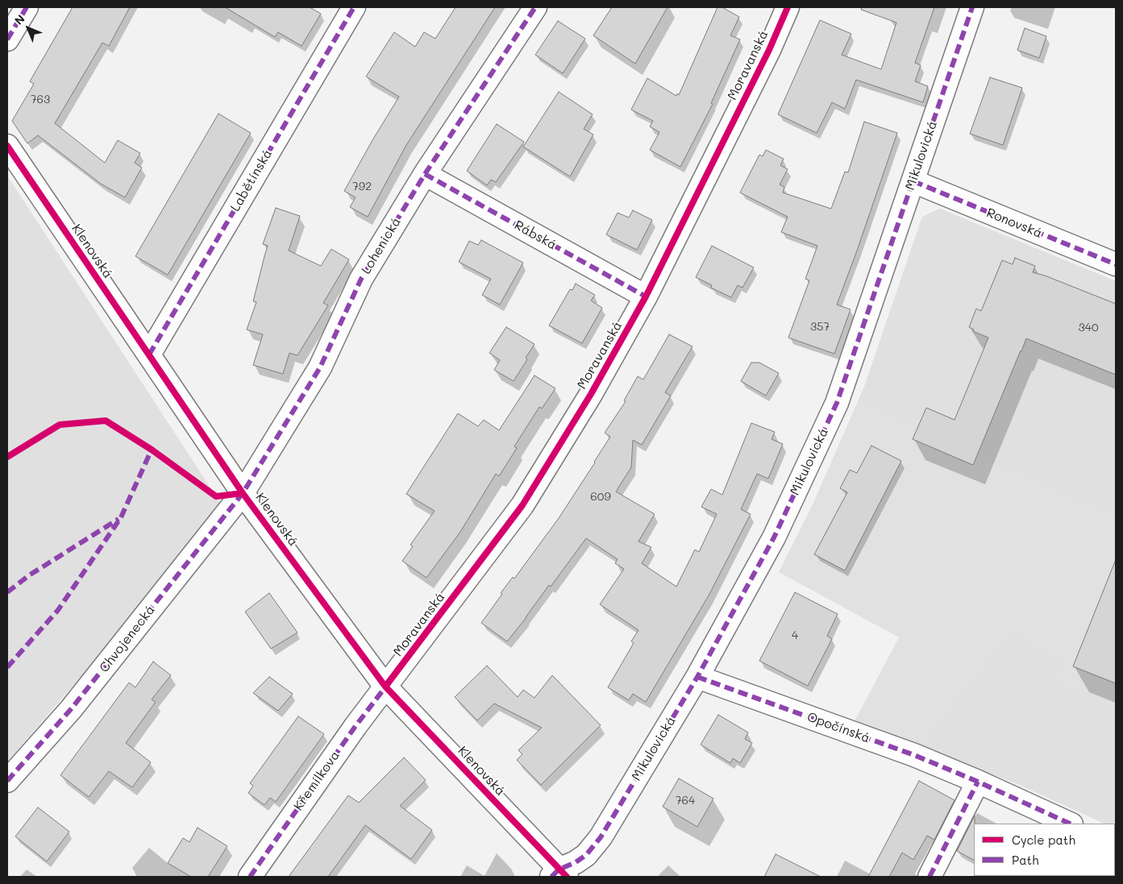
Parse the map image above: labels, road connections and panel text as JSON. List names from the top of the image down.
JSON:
{
  "streets": {
    "street": [
      "Moravanská",
      "Mikulovická",
      "Labětínská",
      "Ronovská",
      "Rábská",
      "Lohenická",
      "Klenovská",
      "Chvojenecká",
      "Opočínská",
      "Křemílkova"
    ]
  },
  "crossings": [
    ["Moravanská", "Rábská"],
    ["Moravanská", "Klenovská"],
    ["Moravanská", "Křemílkova"],
    ["Mikulovická", "Ronovská"],
    ["Mikulovická", "Klenovská"],
    ["Mikulovická", "Opočínská"],
    ["Labětínská", "Klenovská"],
    ["Rábská", "Lohenická"],
    ["Lohenická", "Klenovská"],
    ["Lohenická", "Chvojenecká"],
    ["Klenovská", "Chvojenecká"],
    ["Klenovská", "Křemílkova"]
  ],
  "house_numbers": [
    "763",
    "792",
    "357",
    "340",
    "609",
    "4",
    "764"
  ],
  "legend": ["Cycle path", "Path"],
  "north": "top left"
}
